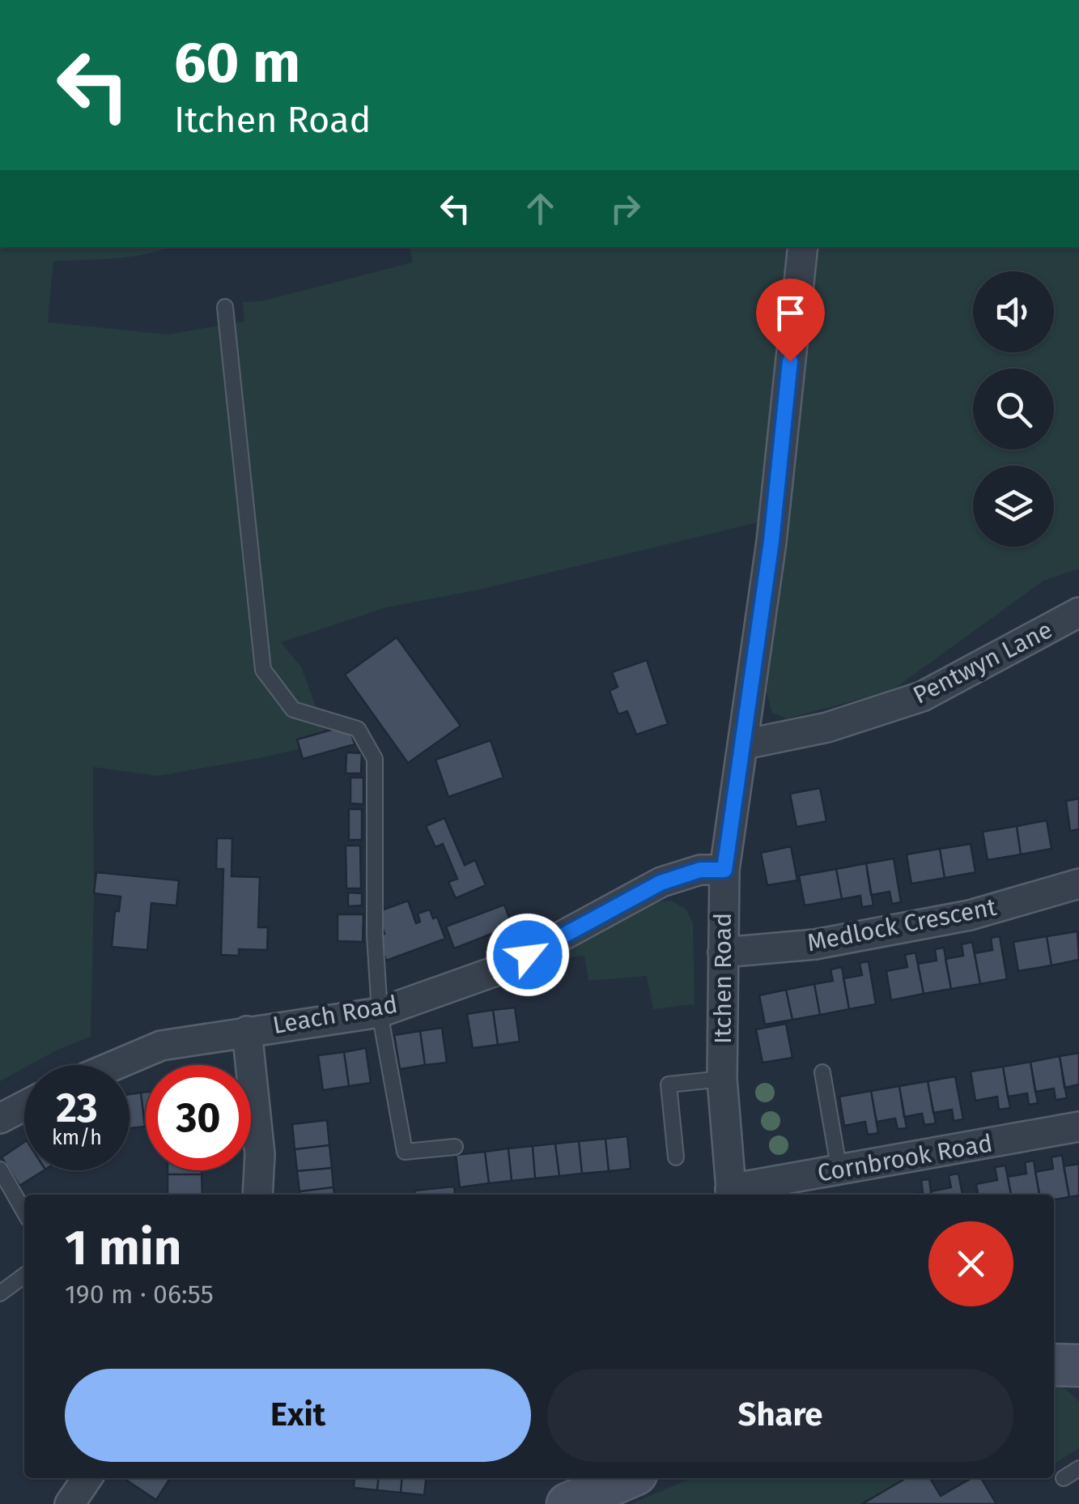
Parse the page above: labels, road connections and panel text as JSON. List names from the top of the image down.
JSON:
{
  "streets": {
    "street": [
      "Pentwyn Lane",
      "Medlock Crescent",
      "Itchen Road",
      "Leach Road",
      "Cornbrook Road"
    ]
  },
  "crossings": [
    ["Pentwyn Lane", "Itchen Road"],
    ["Medlock Crescent", "Itchen Road"],
    ["Itchen Road", "Leach Road"],
    ["Itchen Road", "Cornbrook Road"]
  ],
  "page": {
    "turn": ["60 m", "Itchen Road"],
    "speed": "23 km/h",
    "limit": "30",
    "heading": ["1 min", "190 m · 06:55"],
    "buttons": ["Exit", "Share"]
  }
}
